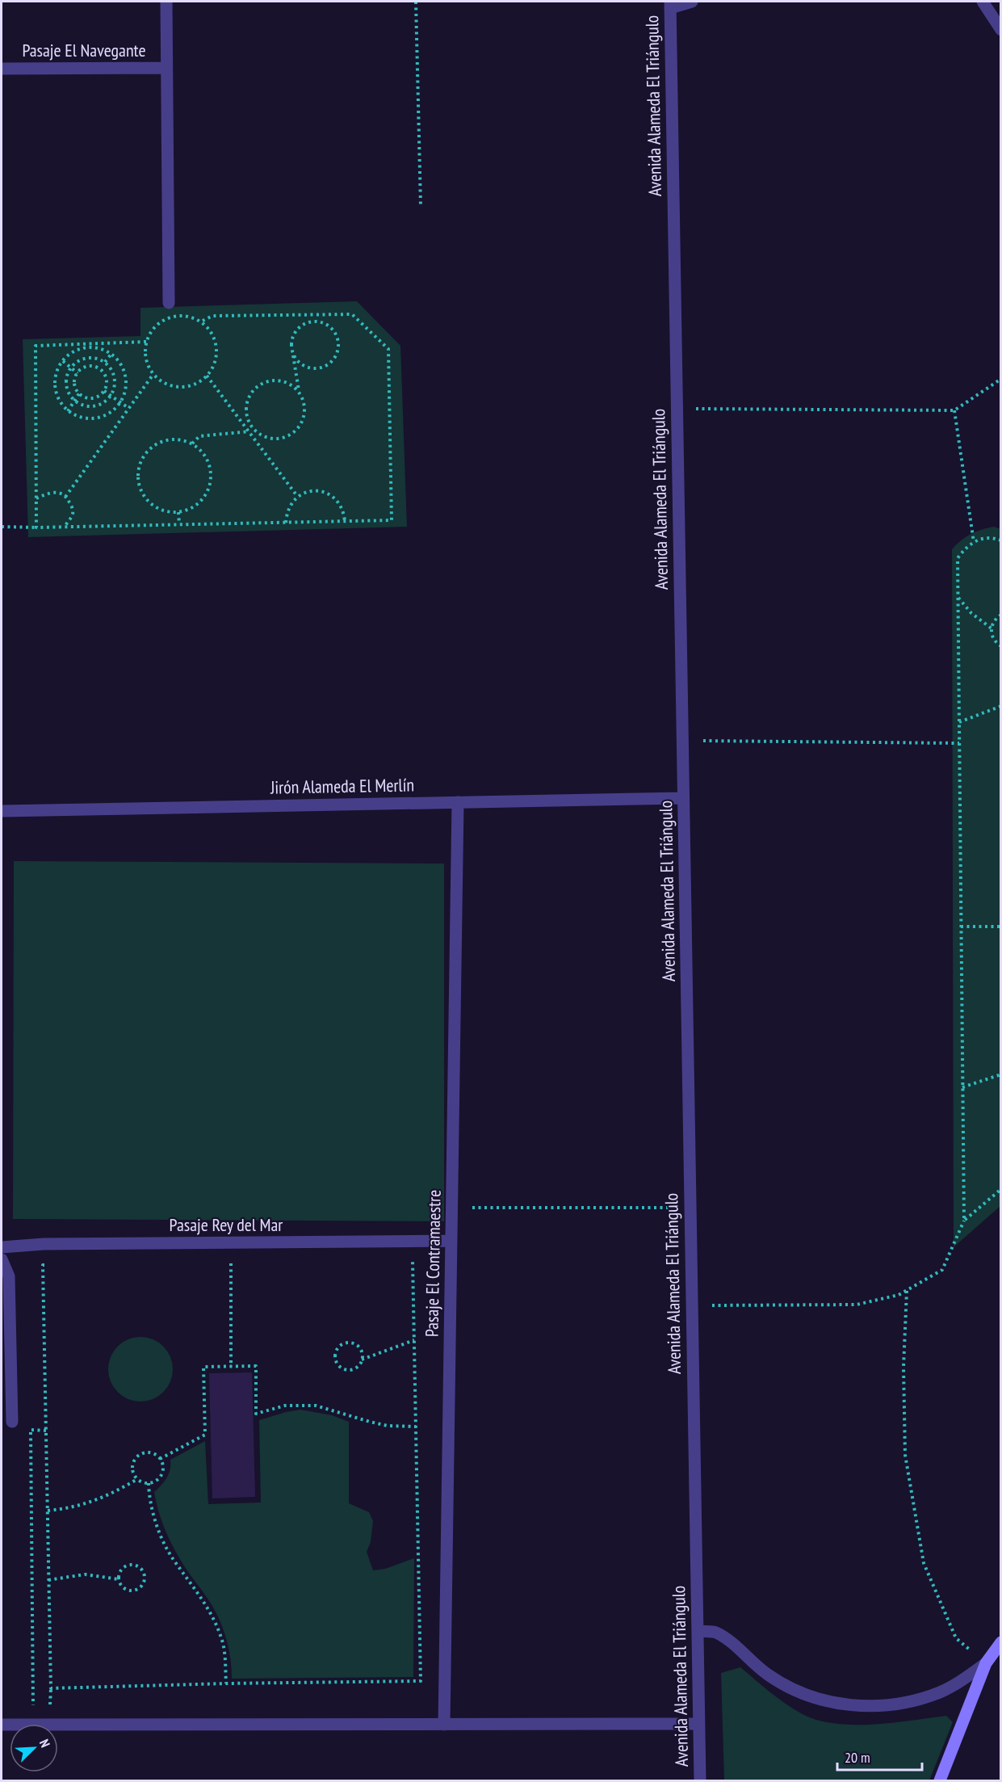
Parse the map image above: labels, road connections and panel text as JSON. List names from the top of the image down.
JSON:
{
  "streets": {
    "street": [
      "Pasaje El Navegante",
      "Avenida Alameda El Triángulo",
      "Jirón Alameda El Merlín",
      "Pasaje Rey del Mar",
      "Pasaje El Contramaestre"
    ]
  },
  "crossings": [
    ["Avenida Alameda El Triángulo", "Jirón Alameda El Merlín"],
    ["Jirón Alameda El Merlín", "Pasaje El Contramaestre"],
    ["Pasaje Rey del Mar", "Pasaje El Contramaestre"]
  ],
  "scale_bar": "20 m",
  "north": "top right"
}
